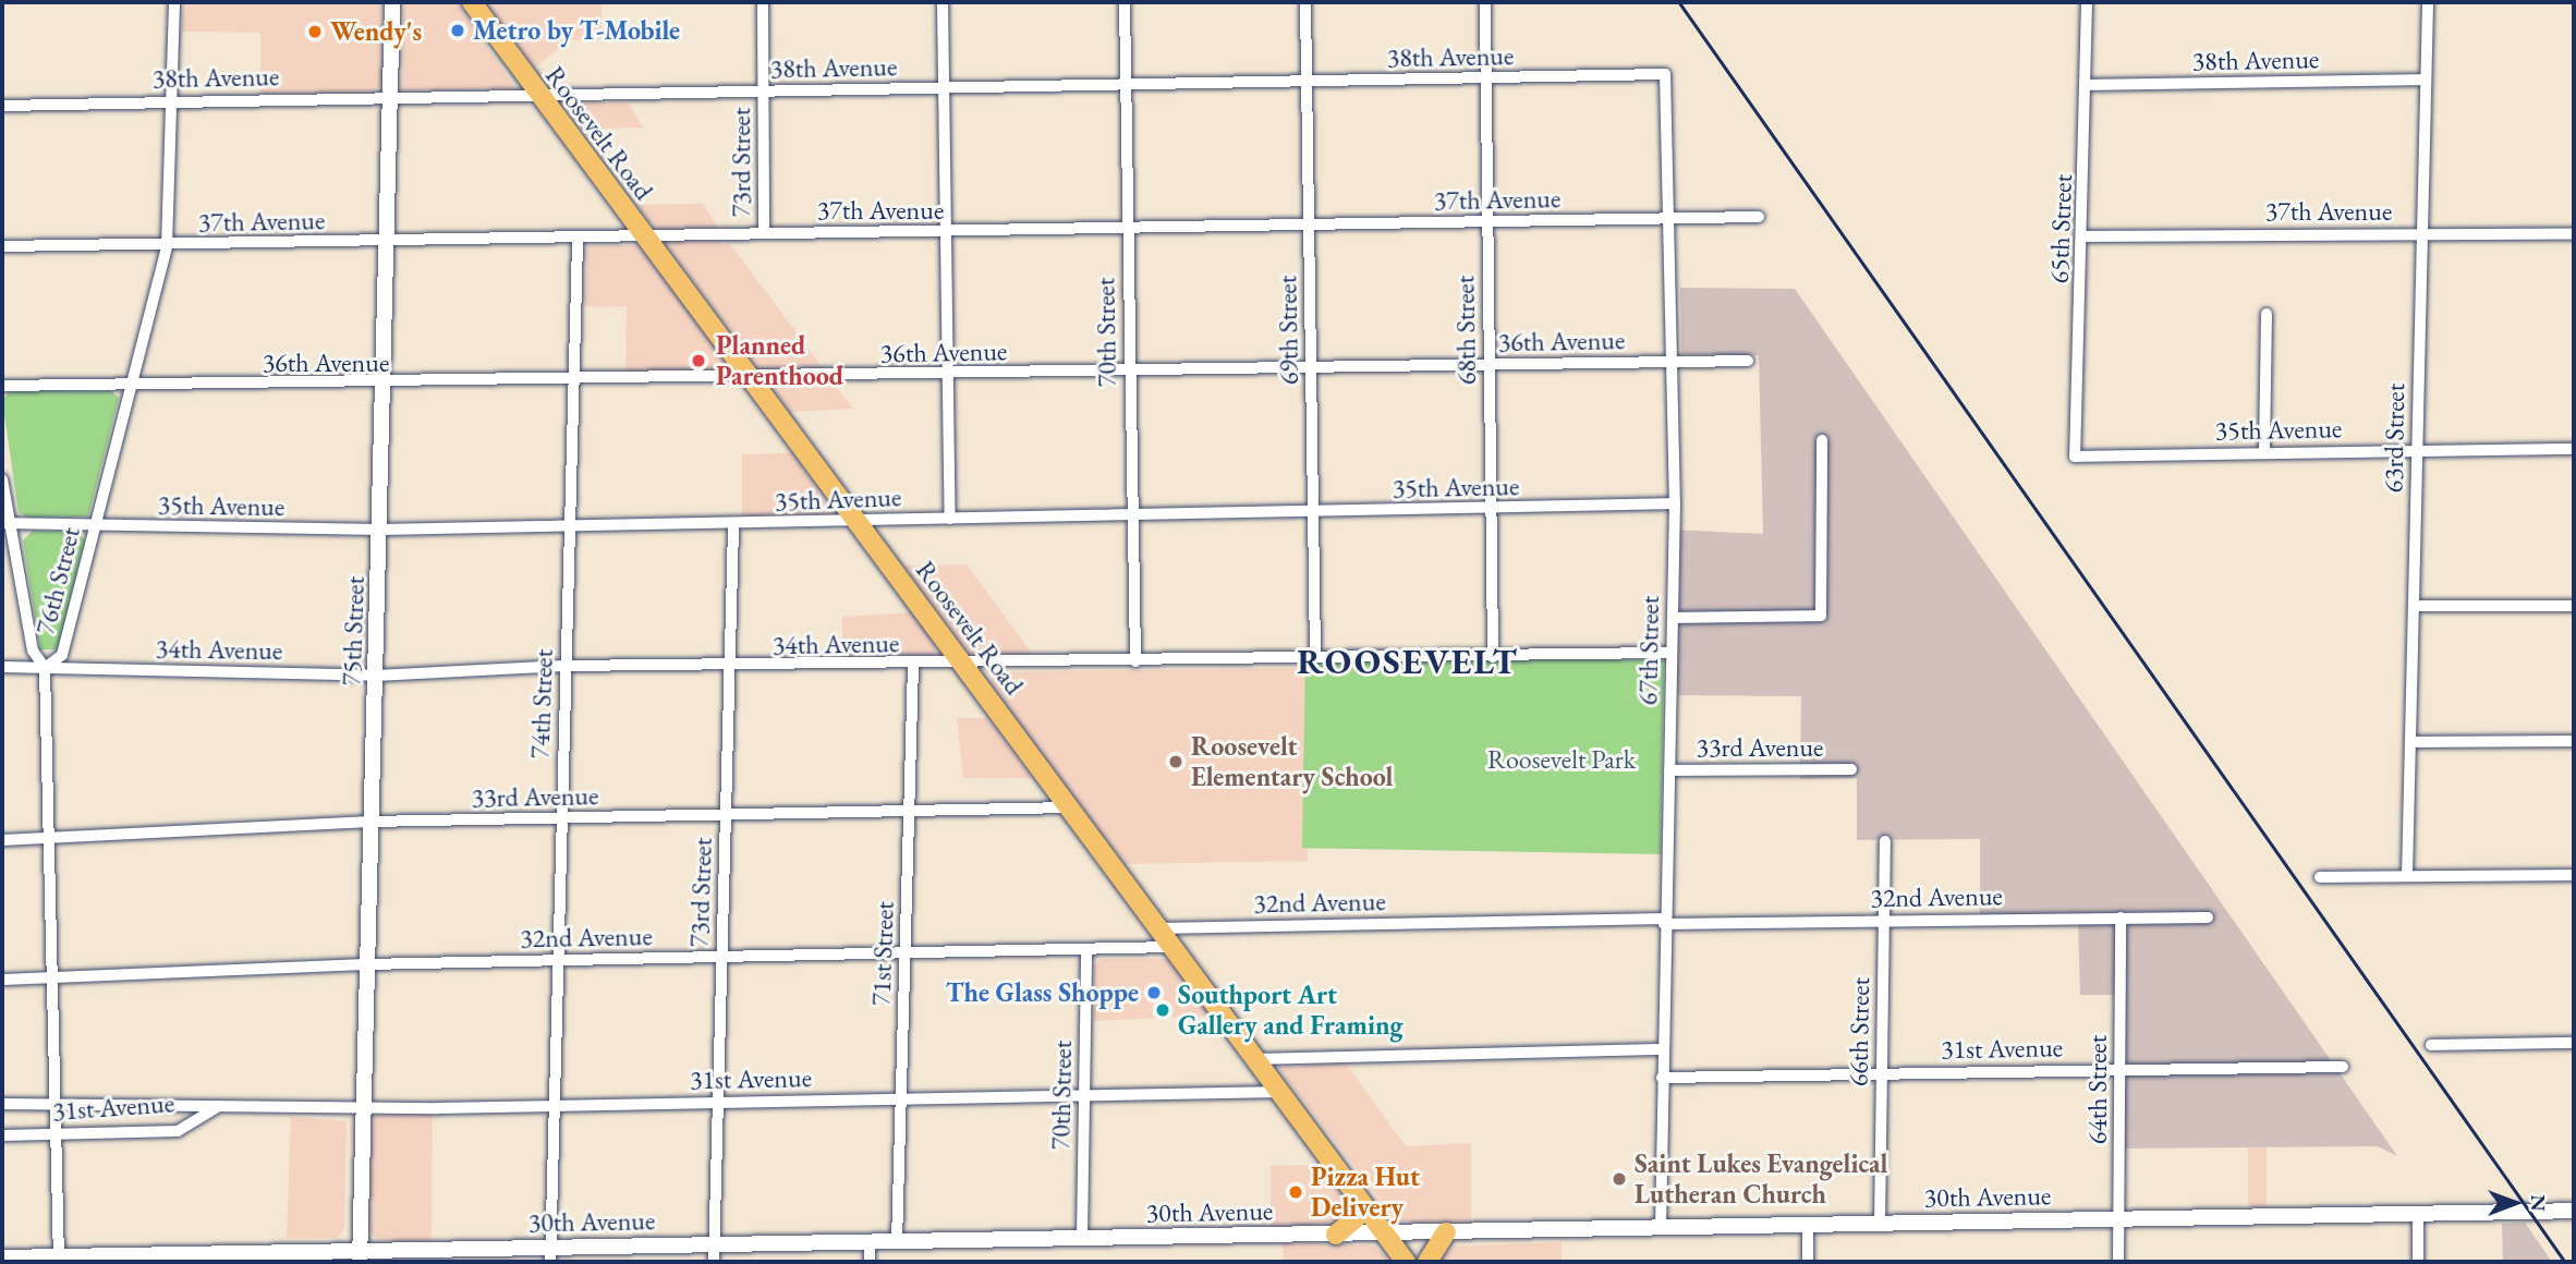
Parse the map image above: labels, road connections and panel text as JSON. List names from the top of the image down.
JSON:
{
  "streets": {
    "main road": ["Roosevelt Road"],
    "street": [
      "38th Avenue",
      "73rd Street",
      "37th Avenue",
      "65th Street",
      "69th Street",
      "68th Street",
      "70th Street",
      "36th Avenue",
      "35th Avenue",
      "63rd Street",
      "76th Street",
      "75th Street",
      "34th Avenue",
      "67th Street",
      "74th Street",
      "33rd Avenue",
      "32nd Avenue",
      "71st Street",
      "66th Street",
      "31st Avenue",
      "64th Street",
      "30th Avenue"
    ]
  },
  "crossings": [
    ["38th Avenue", "Roosevelt Road"],
    ["38th Avenue", "73rd Street"],
    ["38th Avenue", "65th Street"],
    ["38th Avenue", "69th Street"],
    ["38th Avenue", "68th Street"],
    ["38th Avenue", "70th Street"],
    ["38th Avenue", "63rd Street"],
    ["38th Avenue", "76th Street"],
    ["38th Avenue", "75th Street"],
    ["38th Avenue", "67th Street"],
    ["Roosevelt Road", "37th Avenue"],
    ["Roosevelt Road", "36th Avenue"],
    ["Roosevelt Road", "35th Avenue"],
    ["Roosevelt Road", "34th Avenue"],
    ["Roosevelt Road", "33rd Avenue"],
    ["Roosevelt Road", "32nd Avenue"],
    ["Roosevelt Road", "31st Avenue"],
    ["Roosevelt Road", "30th Avenue"],
    ["73rd Street", "37th Avenue"],
    ["73rd Street", "35th Avenue"],
    ["73rd Street", "34th Avenue"],
    ["73rd Street", "33rd Avenue"],
    ["73rd Street", "32nd Avenue"],
    ["73rd Street", "31st Avenue"],
    ["73rd Street", "30th Avenue"],
    ["37th Avenue", "65th Street"],
    ["37th Avenue", "69th Street"],
    ["37th Avenue", "68th Street"],
    ["37th Avenue", "70th Street"],
    ["37th Avenue", "63rd Street"],
    ["37th Avenue", "76th Street"],
    ["37th Avenue", "75th Street"],
    ["37th Avenue", "67th Street"],
    ["37th Avenue", "74th Street"],
    ["65th Street", "35th Avenue"],
    ["69th Street", "36th Avenue"],
    ["69th Street", "35th Avenue"],
    ["69th Street", "34th Avenue"],
    ["68th Street", "36th Avenue"],
    ["68th Street", "35th Avenue"],
    ["68th Street", "34th Avenue"],
    ["70th Street", "36th Avenue"],
    ["70th Street", "35th Avenue"],
    ["70th Street", "34th Avenue"],
    ["70th Street", "32nd Avenue"],
    ["70th Street", "31st Avenue"],
    ["70th Street", "30th Avenue"],
    ["36th Avenue", "76th Street"],
    ["36th Avenue", "75th Street"],
    ["36th Avenue", "67th Street"],
    ["36th Avenue", "74th Street"],
    ["35th Avenue", "63rd Street"],
    ["35th Avenue", "76th Street"],
    ["35th Avenue", "75th Street"],
    ["35th Avenue", "67th Street"],
    ["35th Avenue", "74th Street"],
    ["76th Street", "34th Avenue"],
    ["76th Street", "33rd Avenue"],
    ["76th Street", "32nd Avenue"],
    ["76th Street", "31st Avenue"],
    ["76th Street", "30th Avenue"],
    ["75th Street", "34th Avenue"],
    ["75th Street", "33rd Avenue"],
    ["75th Street", "32nd Avenue"],
    ["75th Street", "31st Avenue"],
    ["75th Street", "30th Avenue"],
    ["34th Avenue", "67th Street"],
    ["34th Avenue", "74th Street"],
    ["34th Avenue", "71st Street"],
    ["67th Street", "33rd Avenue"],
    ["67th Street", "32nd Avenue"],
    ["67th Street", "31st Avenue"],
    ["67th Street", "30th Avenue"],
    ["74th Street", "33rd Avenue"],
    ["74th Street", "32nd Avenue"],
    ["74th Street", "31st Avenue"],
    ["74th Street", "30th Avenue"],
    ["33rd Avenue", "71st Street"],
    ["32nd Avenue", "71st Street"],
    ["32nd Avenue", "66th Street"],
    ["32nd Avenue", "64th Street"],
    ["71st Street", "31st Avenue"],
    ["71st Street", "30th Avenue"],
    ["66th Street", "31st Avenue"],
    ["66th Street", "30th Avenue"],
    ["31st Avenue", "64th Street"],
    ["64th Street", "30th Avenue"]
  ],
  "districts": ["ROOSEVELT"],
  "parks": ["Roosevelt Park"],
  "places": [
    "Metro by T-Mobile",
    "Wendy's",
    "Planned Parenthood",
    "Roosevelt Elementary School",
    "The Glass Shoppe",
    "Southport Art Gallery and Framing",
    "Saint Lukes Evangelical Lutheran Church",
    "Pizza Hut Delivery"
  ],
  "north": "right"
}
